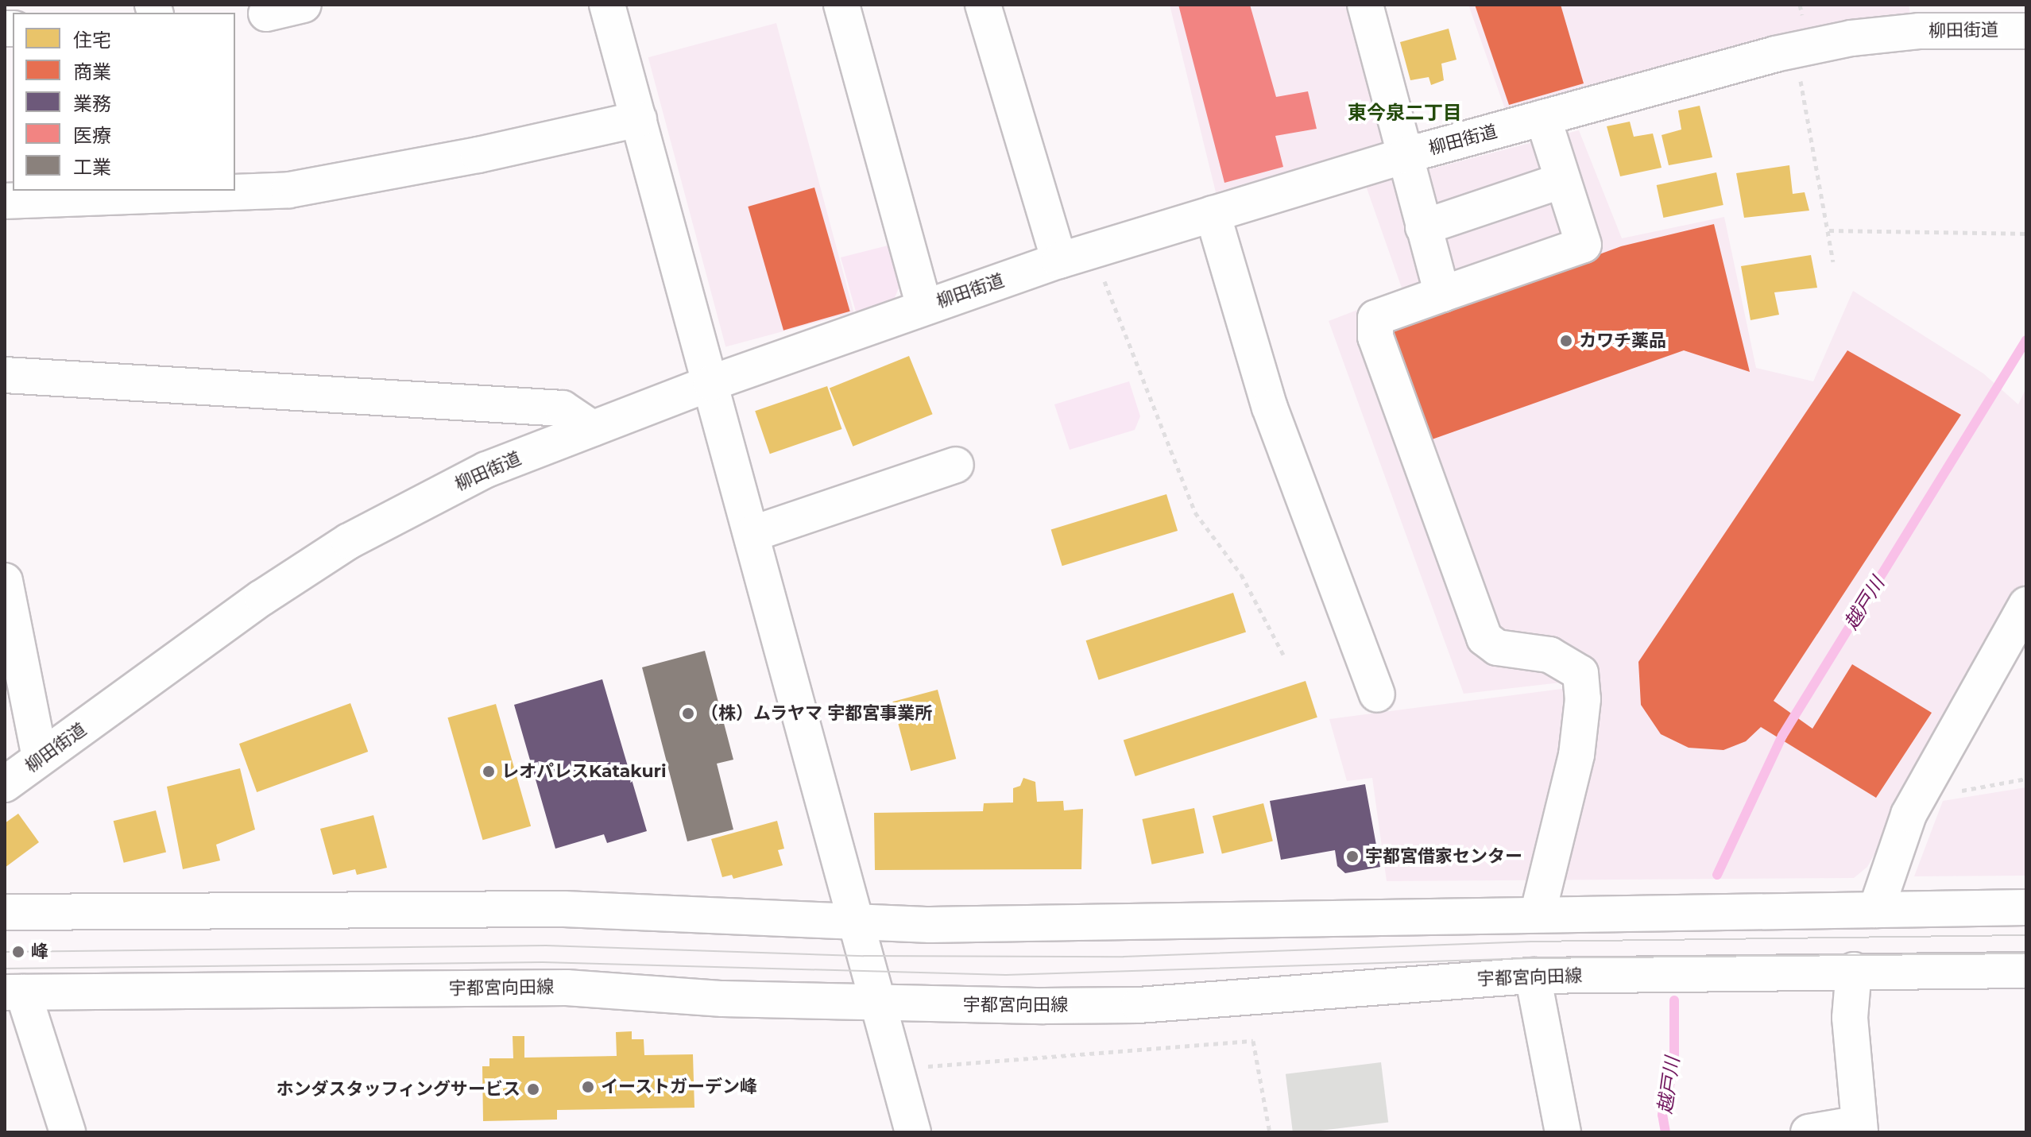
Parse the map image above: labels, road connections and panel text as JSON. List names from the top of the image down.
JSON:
{
  "streets": {
    "street": ["柳田街道", "宇都宮向田線"]
  },
  "districts": ["東今泉二丁目"],
  "water": ["越戸川"],
  "places": [
    "カワチ薬品",
    "（株）ムラヤマ 宇都宮事業所",
    "レオパレスKatakuri",
    "宇都宮借家センター",
    "峰",
    "イーストガーデン峰",
    "ホンダスタッフィングサービス"
  ],
  "legend": [
    "住宅",
    "商業",
    "業務",
    "医療",
    "工業"
  ]
}
